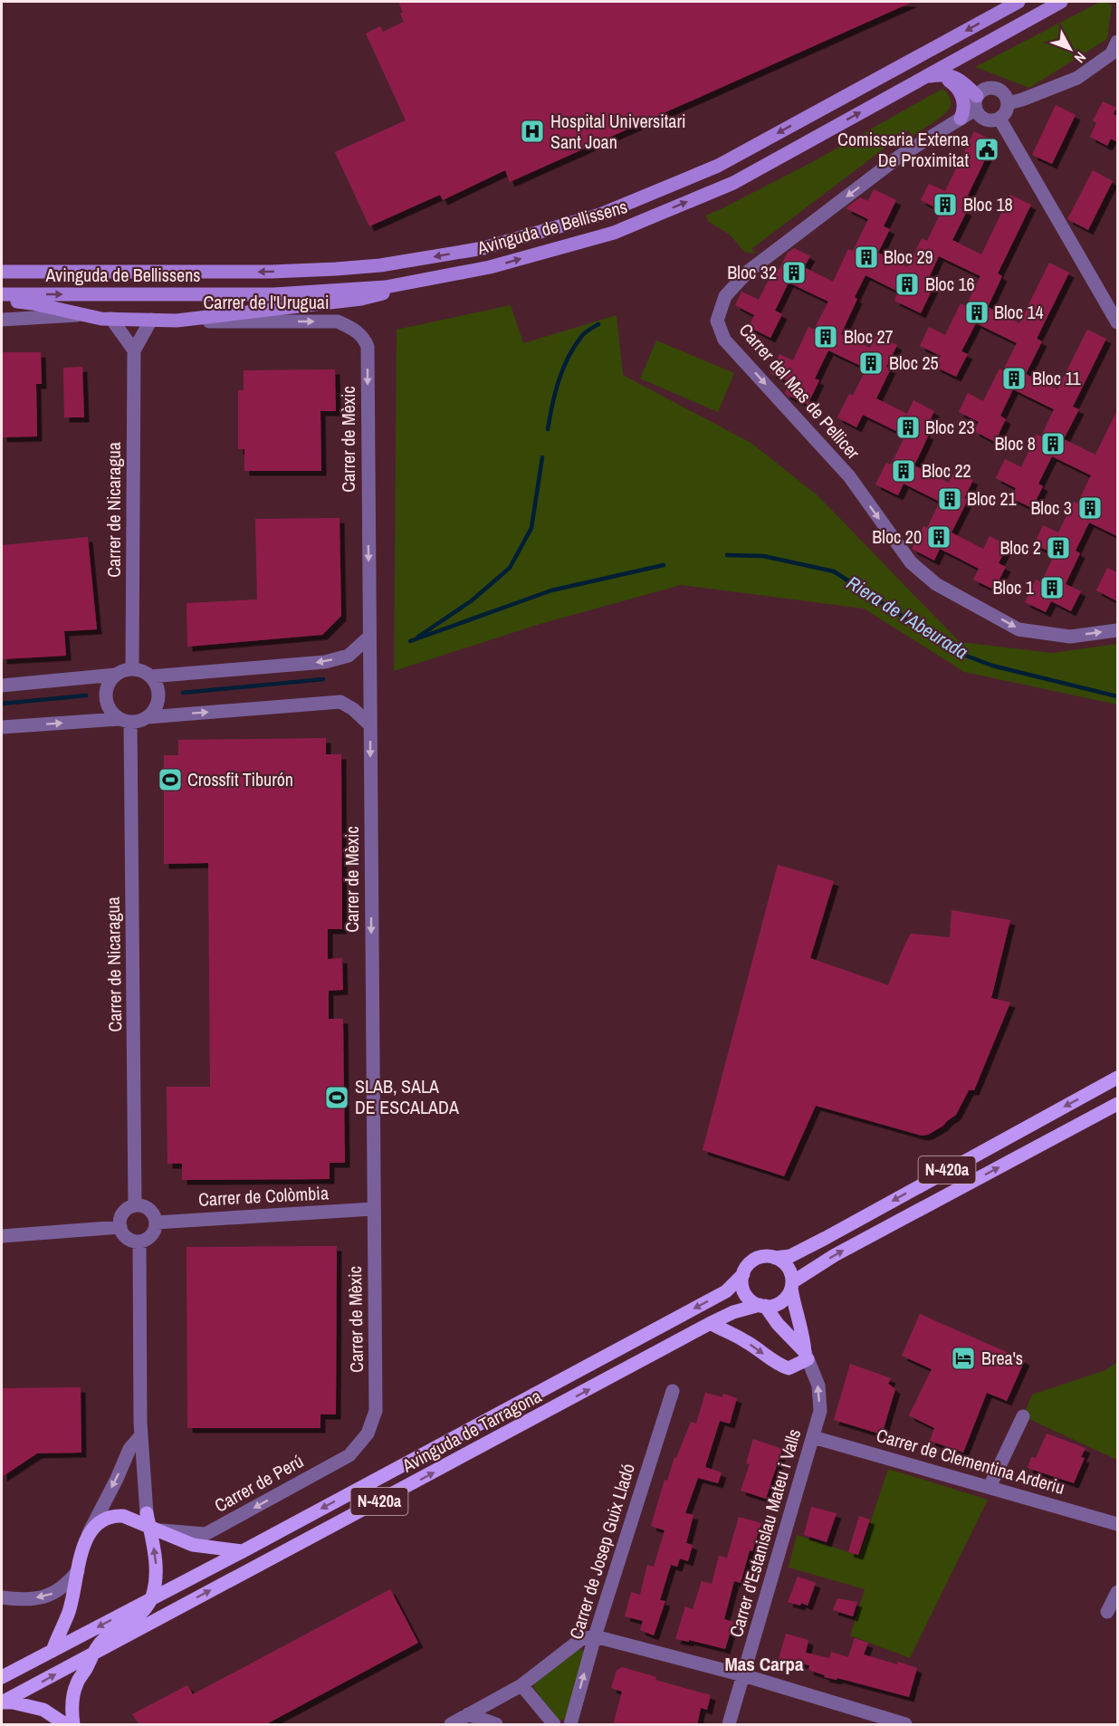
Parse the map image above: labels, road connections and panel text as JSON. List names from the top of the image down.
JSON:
{
  "streets": {
    "main road": ["Avinguda de Bellissens", "N-420a", "Avinguda de Tarragona"],
    "street": [
      "Carrer de l'Uruguai",
      "Carrer del Mas de Pellicer",
      "Carrer de Mèxic",
      "Carrer de Nicaragua",
      "Carrer de Colòmbia",
      "Carrer de Clementina Arderiu",
      "Carrer de Perú",
      "Carrer d'Estanislau Mateu i Valls",
      "Carrer de Josep Guix Lladó"
    ]
  },
  "crossings": [
    ["Carrer de l'Uruguai", "Carrer de Mèxic"],
    ["Carrer de Mèxic", "Carrer de Colòmbia"],
    ["Carrer de Mèxic", "Carrer de Perú"],
    ["Carrer de Nicaragua", "Carrer de Colòmbia"],
    ["N-420a", "Avinguda de Tarragona"],
    ["Carrer de Clementina Arderiu", "Carrer d'Estanislau Mateu i Valls"]
  ],
  "one_way": ["Carrer de l'Uruguai", "Carrer de Mèxic", "Carrer de Perú"],
  "districts": ["Mas Carpa"],
  "water": ["Riera de l'Abeurada"],
  "places": {
    "hospital": ["Hospital Universitari Sant Joan"],
    "public building": ["Comissaria Externa De Proximitat"],
    "building": [
      "Bloc 18",
      "Bloc 29",
      "Bloc 32",
      "Bloc 16",
      "Bloc 14",
      "Bloc 27",
      "Bloc 25",
      "Bloc 11",
      "Bloc 23",
      "Bloc 8",
      "Bloc 22",
      "Bloc 21",
      "Bloc 3",
      "Bloc 20",
      "Bloc 2",
      "Bloc 1"
    ],
    "sports": ["Crossfit Tiburón", "SLAB, SALA DE ESCALADA"],
    "hotel": ["Brea's"]
  },
  "north": "bottom right"
}
